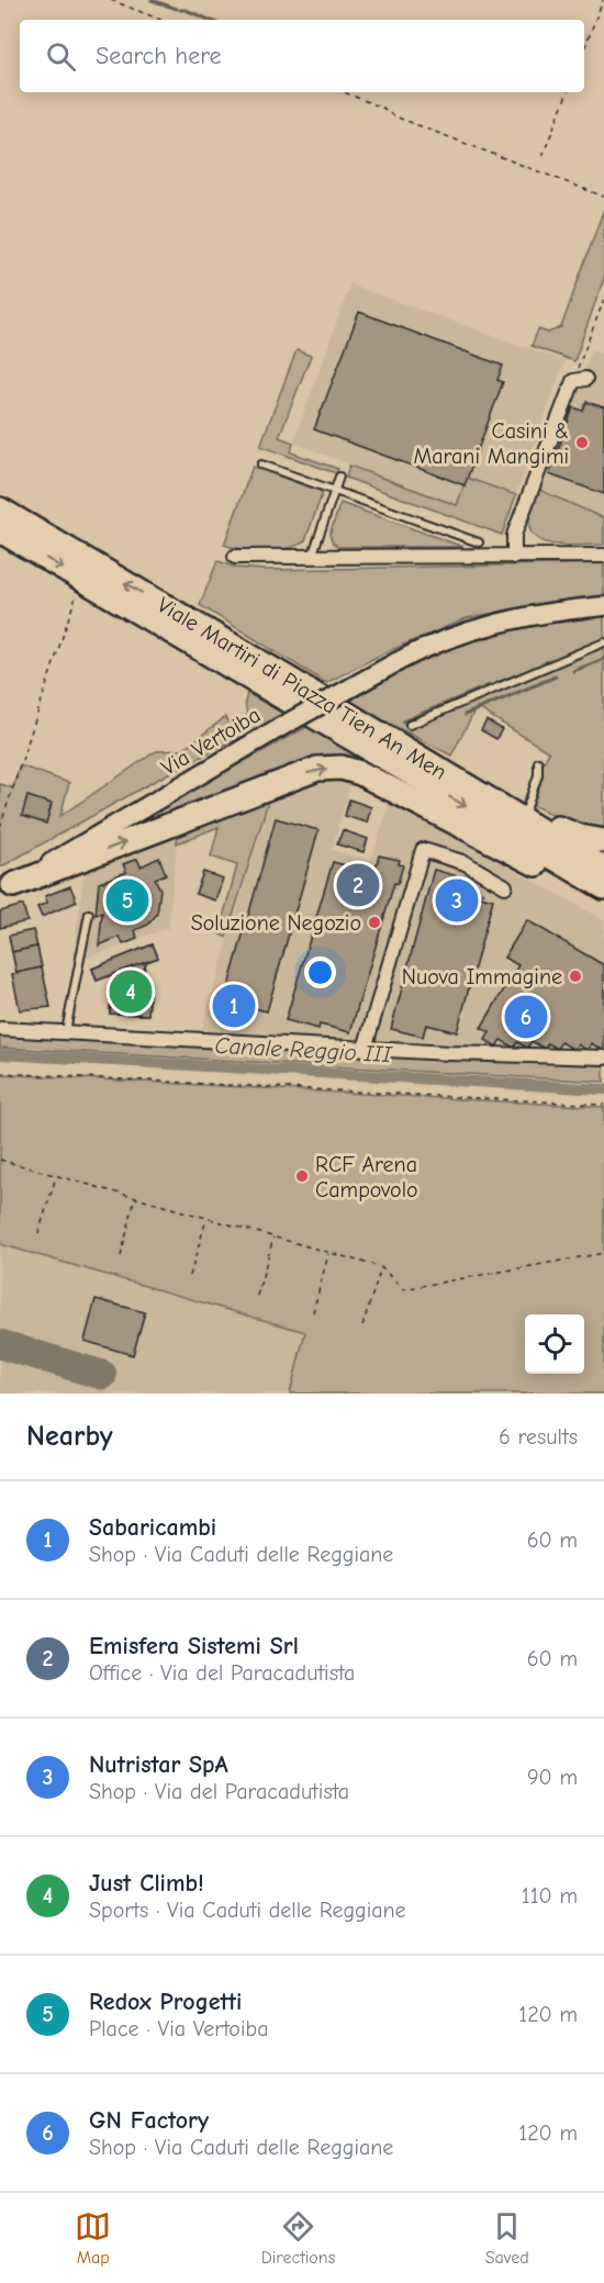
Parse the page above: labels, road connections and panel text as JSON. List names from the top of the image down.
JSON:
{
  "streets": {
    "highway": ["Viale Martiri di Piazza Tien An Men"],
    "main road": ["Via Vertoiba"]
  },
  "water": ["Canale Reggio III"],
  "places": [
    "Casini & Marani Mangimi",
    "Soluzione Negozio",
    "Nuova Immagine",
    "RCF Arena Campovolo"
  ],
  "page": {
    "search": "Search here",
    "pins": [
      "2",
      "3",
      "5",
      "4",
      "1",
      "6"
    ],
    "heading": ["Nearby", "6 results"],
    "list": [
      {
        "mark": "1",
        "name": "Sabaricambi",
        "note": "Shop · Via Caduti delle Reggiane",
        "value": "60 m"
      },
      {
        "mark": "2",
        "name": "Emisfera Sistemi Srl",
        "note": "Office · Via del Paracadutista",
        "value": "60 m"
      },
      {
        "mark": "3",
        "name": "Nutristar SpA",
        "note": "Shop · Via del Paracadutista",
        "value": "90 m"
      },
      {
        "mark": "4",
        "name": "Just Climb!",
        "note": "Sports · Via Caduti delle Reggiane",
        "value": "110 m"
      },
      {
        "mark": "5",
        "name": "Redox Progetti",
        "note": "Place · Via Vertoiba",
        "value": "120 m"
      },
      {
        "mark": "6",
        "name": "GN Factory",
        "note": "Shop · Via Caduti delle Reggiane",
        "value": "120 m"
      }
    ],
    "nav": ["Map", "Directions", "Saved"]
  }
}
